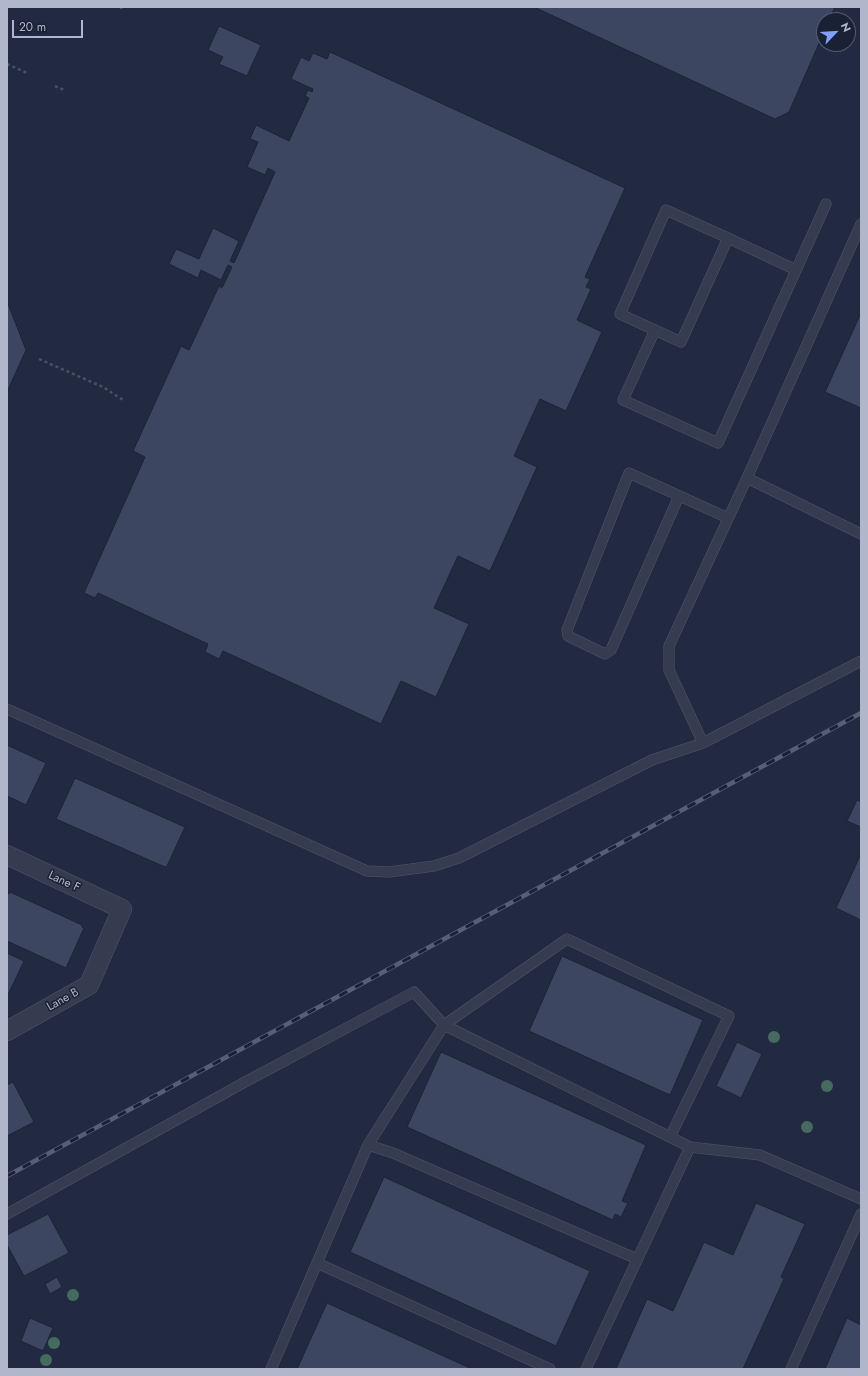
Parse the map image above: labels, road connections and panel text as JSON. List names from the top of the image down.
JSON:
{
  "streets": {
    "street": ["Lane F", "Lane B"]
  },
  "crossings": [
    ["Lane F", "Lane B"]
  ],
  "scale_bar": "20 m",
  "north": "top right"
}
